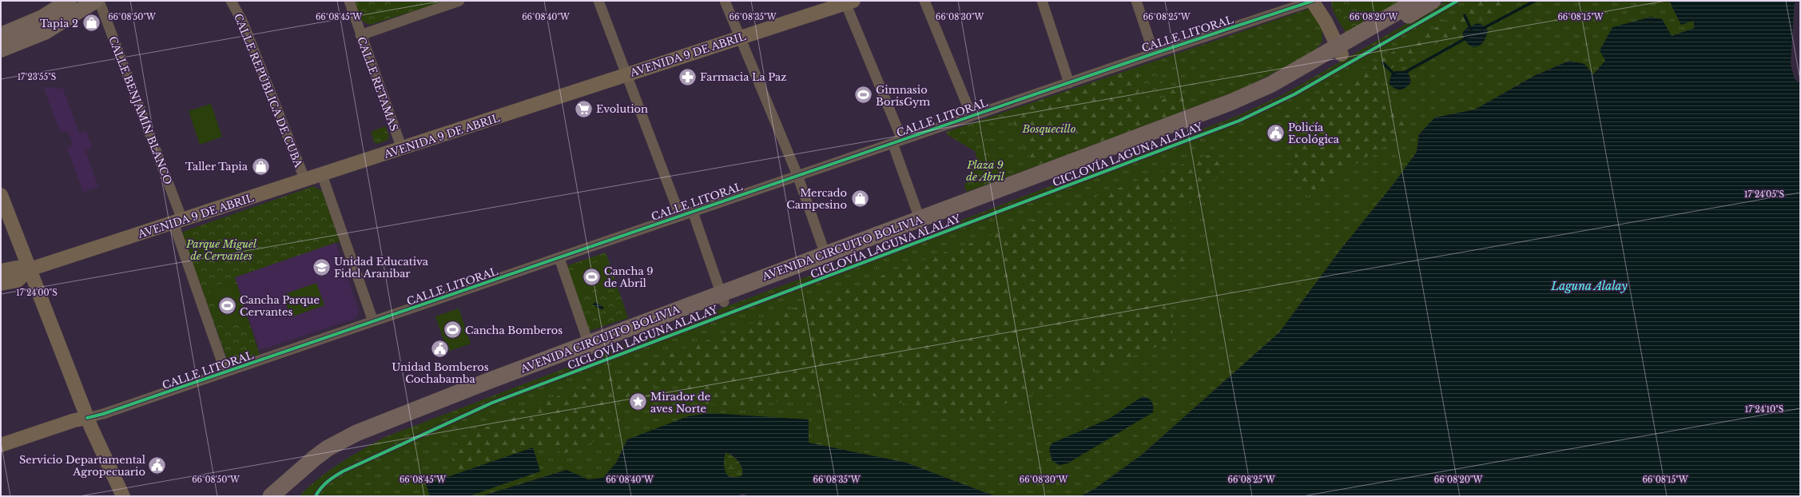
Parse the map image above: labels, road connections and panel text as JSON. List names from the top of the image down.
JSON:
{
  "streets": {
    "highway": ["AVENIDA CIRCUITO BOLIVIA"],
    "main road": ["CALLE LITORAL", "AVENIDA 9 DE ABRIL"],
    "street": ["CALLE RETAMAS", "CALLE REPÚBLICA DE CUBA", "CALLE BENJAMÍN BLANCO"],
    "cycle path": ["CICLOVÍA LAGUNA ALALAY"]
  },
  "crossings": [
    ["CALLE LITORAL", "CALLE BENJAMÍN BLANCO"],
    ["AVENIDA 9 DE ABRIL", "CALLE RETAMAS"],
    ["AVENIDA 9 DE ABRIL", "CALLE REPÚBLICA DE CUBA"],
    ["AVENIDA 9 DE ABRIL", "CALLE BENJAMÍN BLANCO"]
  ],
  "water": ["Laguna Alalay"],
  "parks": ["Bosquecillo", "Plaza 9 de Abril", "Parque Miguel de Cervantes"],
  "places": {
    "shop": ["Tapia 2", "Taller Tapia", "Mercado Campesino"],
    "pharmacy": ["Farmacia La Paz"],
    "sports": [
      "Gimnasio BorisGym",
      "Cancha 9 de Abril",
      "Cancha Parque Cervantes",
      "Cancha Bomberos"
    ],
    "supermarket": ["Evolution"],
    "public building": ["Policía Ecológica", "Unidad Bomberos Cochabamba", "Servicio Departamental Agropecuario"],
    "school or university": ["Unidad Educativa Fidel Aranibar"],
    "place": ["Mirador de aves Norte"]
  },
  "coordinates": [
    "66°08'50\"W",
    "66°08'45\"W",
    "66°08'40\"W",
    "66°08'35\"W",
    "66°08'25\"W",
    "66°08'20\"W",
    "66°08'30\"W",
    "66°08'15\"W",
    "17°23'55\"S",
    "17°24'05\"S",
    "17°24'00\"S",
    "17°24'10\"S"
  ]
}
